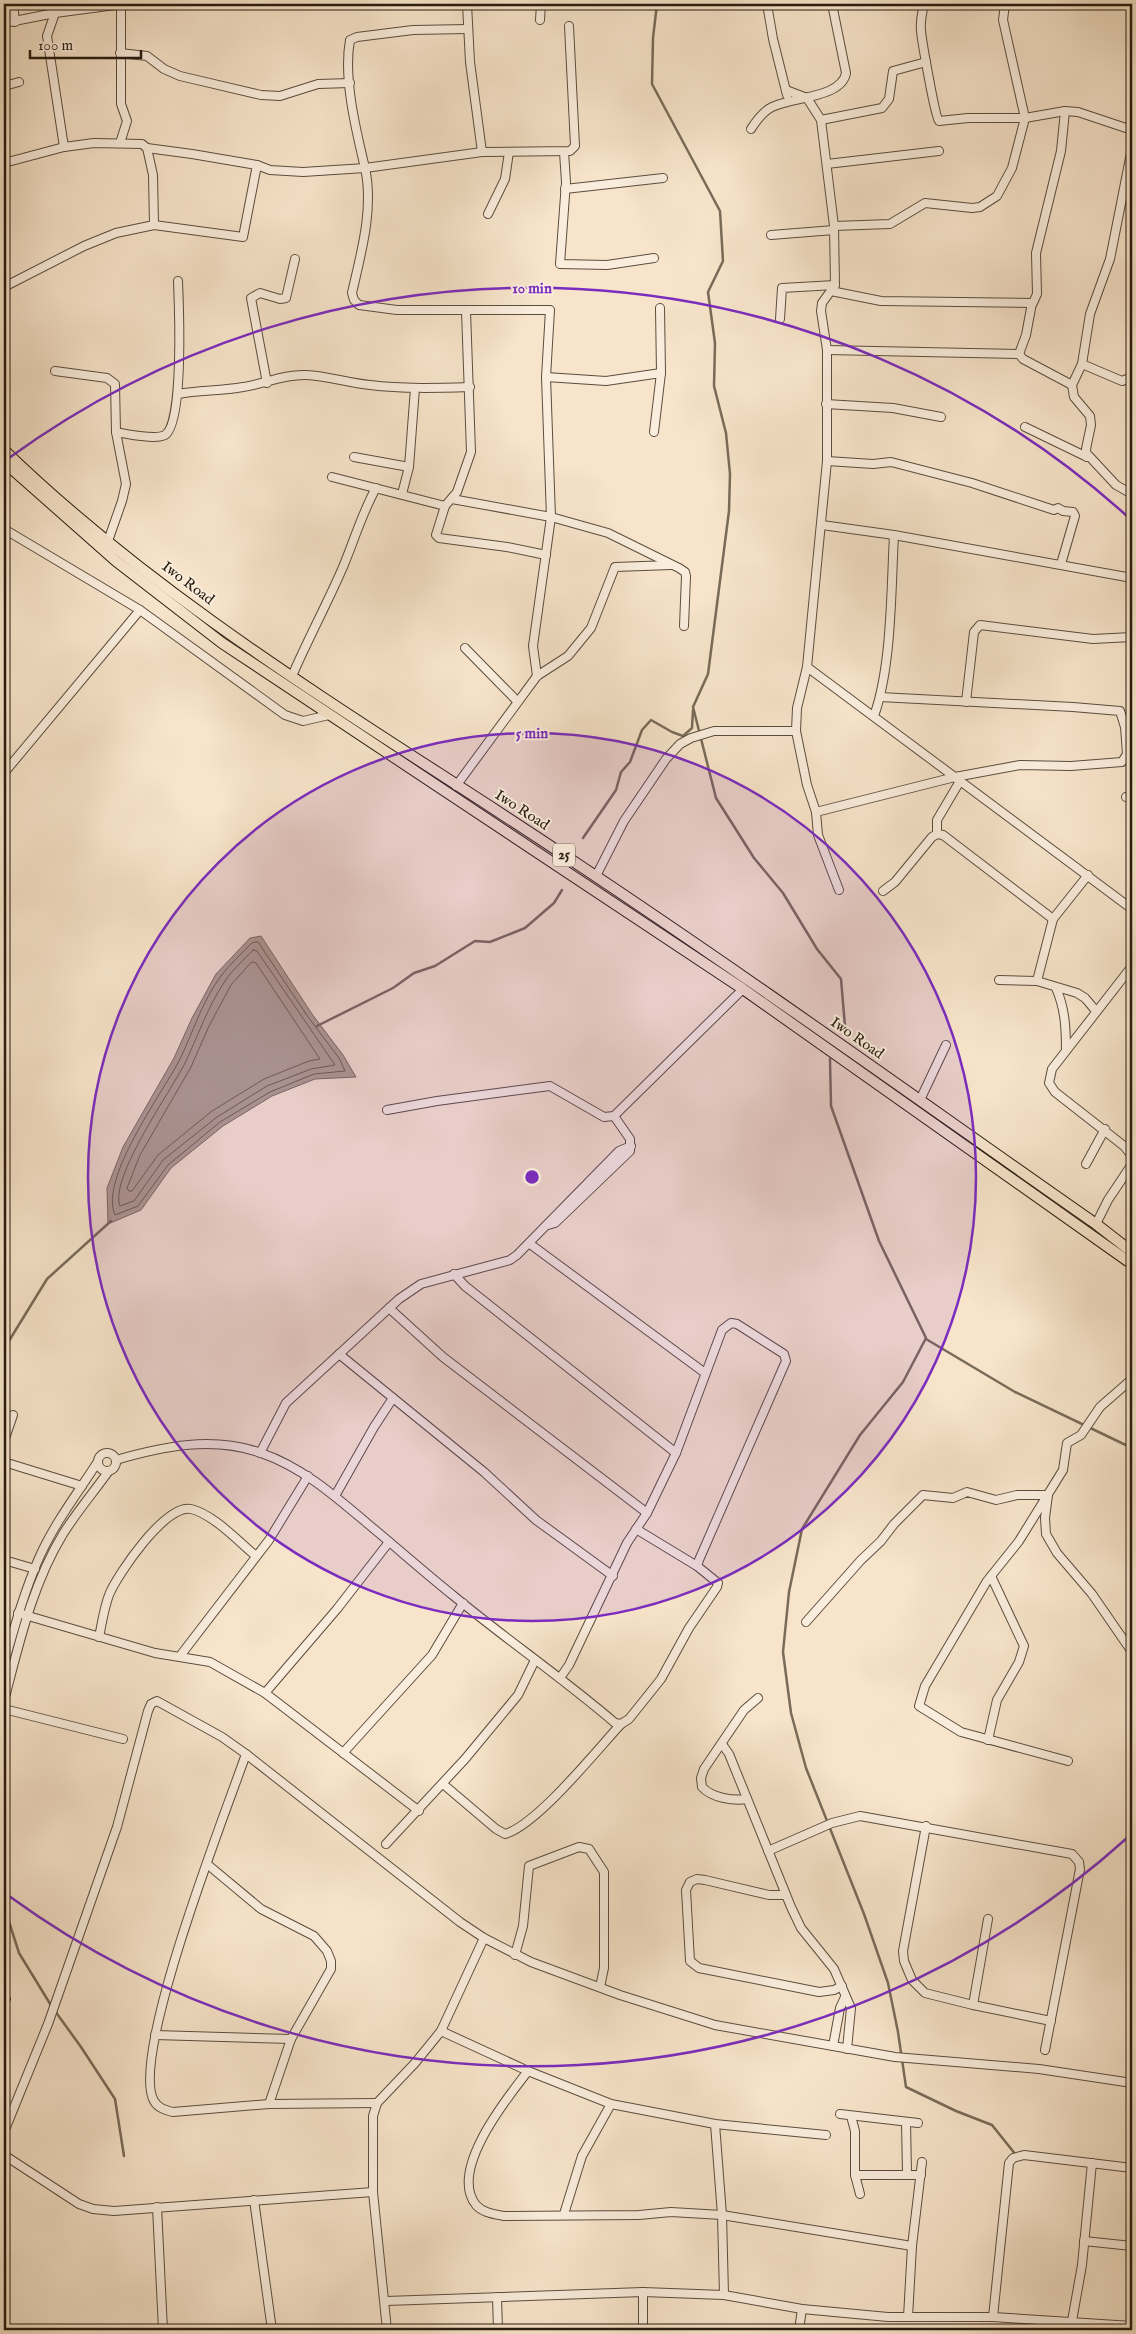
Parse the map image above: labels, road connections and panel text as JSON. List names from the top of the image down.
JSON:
{
  "streets": {
    "main road": ["Iwo Road", "25"]
  },
  "scale_bar": "100 m",
  "rings": ["10 min", "5 min"]
}
